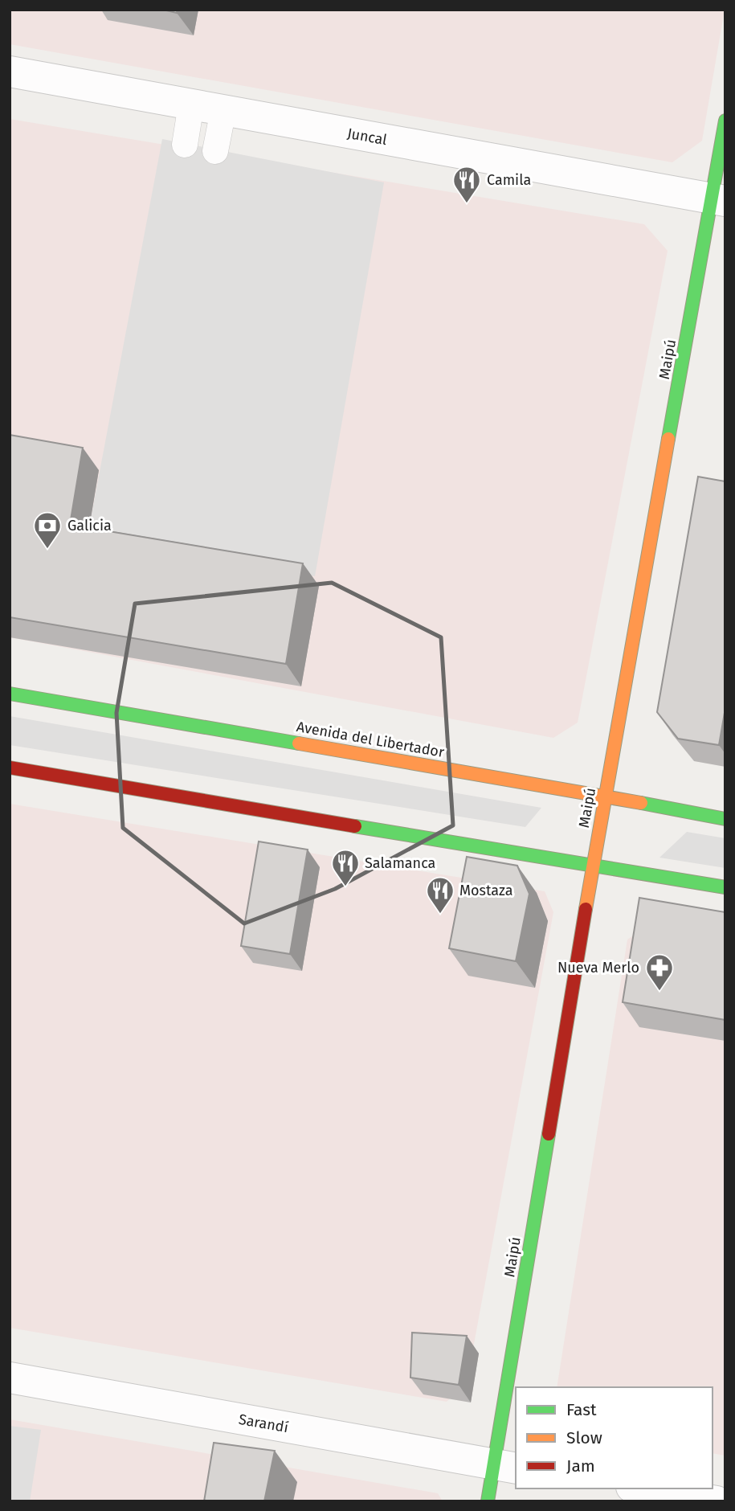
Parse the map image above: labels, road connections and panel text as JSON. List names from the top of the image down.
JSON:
{
  "streets": {
    "main road": ["Maipú", "Avenida del Libertador"],
    "street": ["Juncal", "Sarandí"]
  },
  "crossings": [
    ["Juncal", "Maipú"],
    ["Maipú", "Avenida del Libertador"],
    ["Maipú", "Sarandí"]
  ],
  "places": {
    "restaurant": ["Camila", "Salamanca", "Mostaza"],
    "bank": ["Galicia"],
    "pharmacy": ["Nueva Merlo"]
  },
  "legend": ["Fast", "Slow", "Jam"]
}
